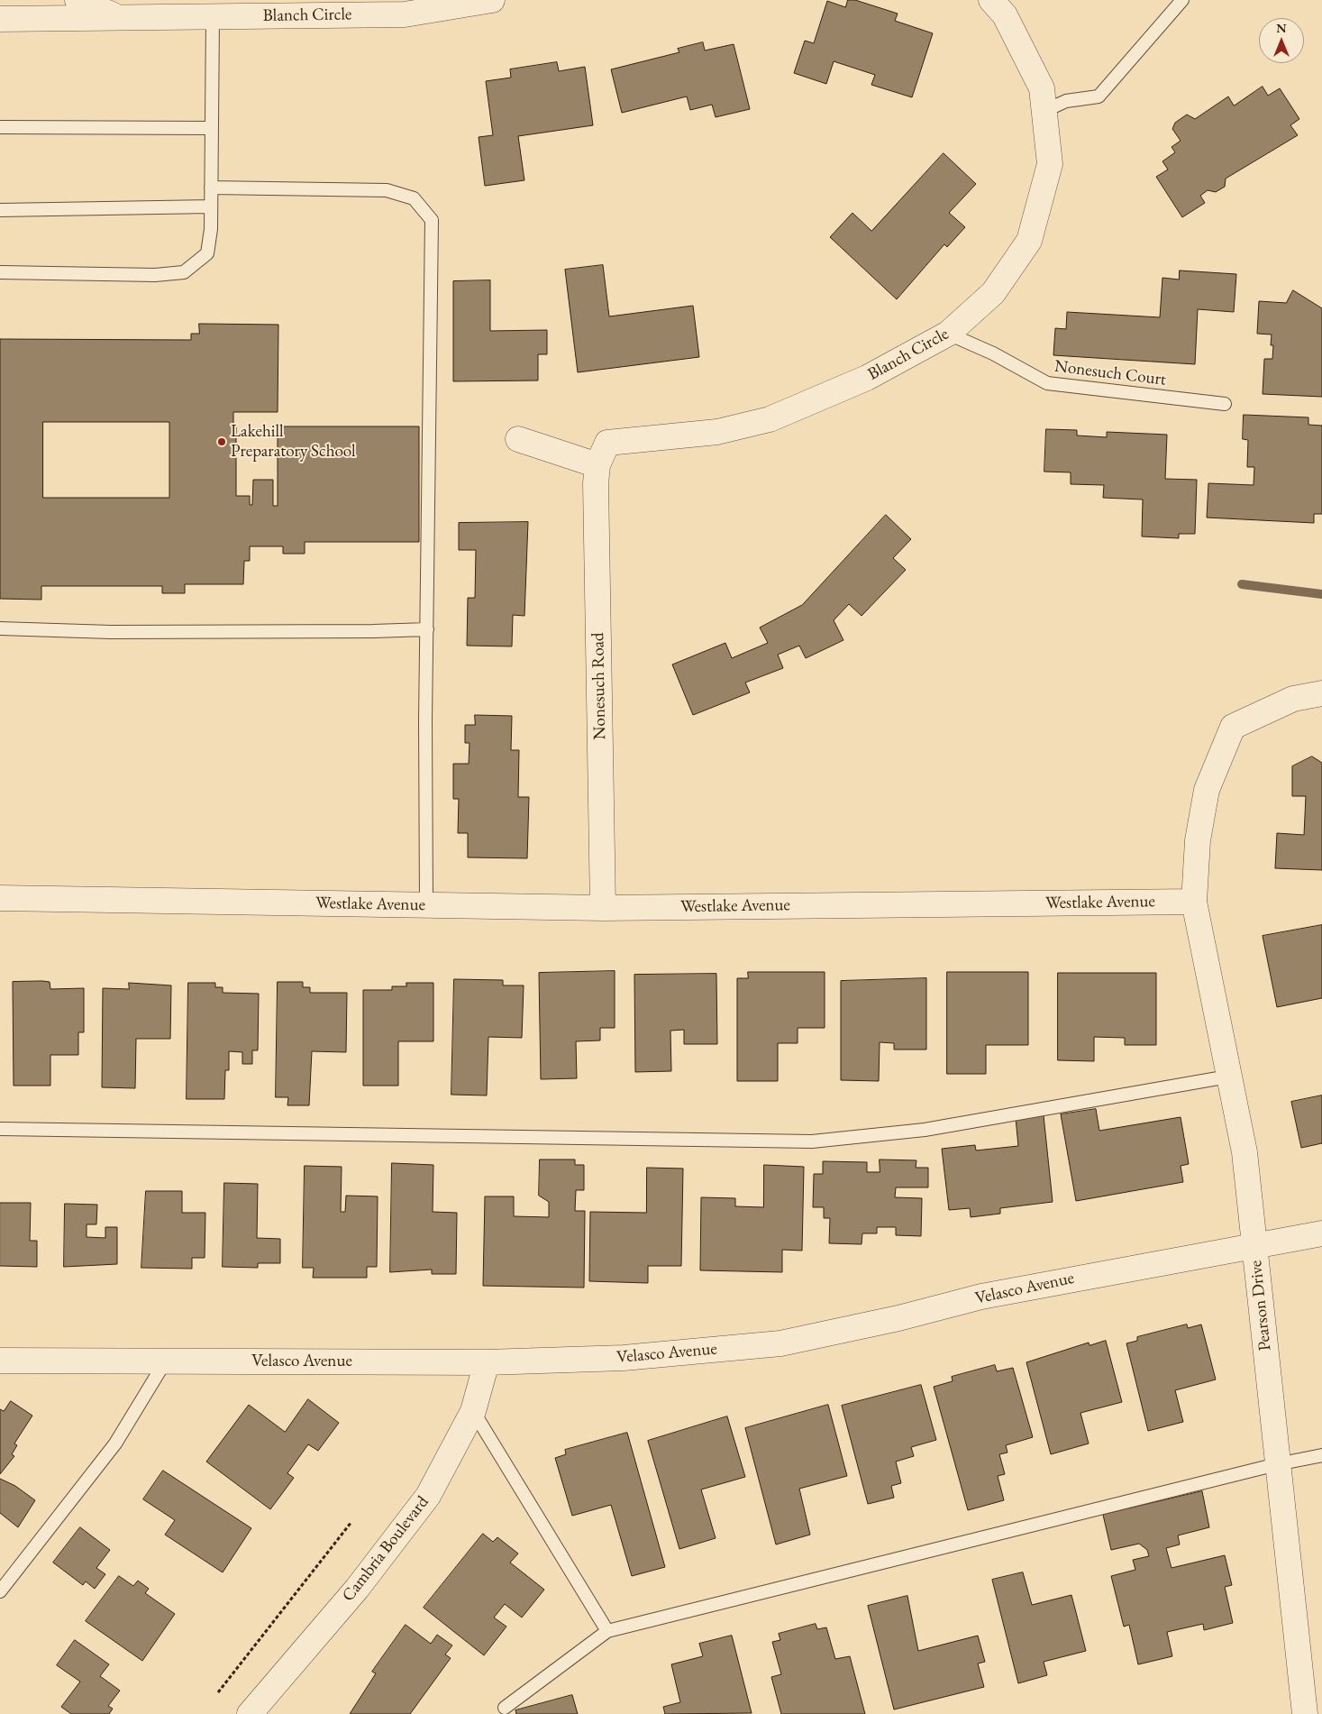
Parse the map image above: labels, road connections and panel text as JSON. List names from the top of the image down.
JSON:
{
  "streets": {
    "street": [
      "Blanch Circle",
      "Nonesuch Road",
      "Westlake Avenue",
      "Velasco Avenue",
      "Pearson Drive",
      "Cambria Boulevard"
    ],
    "lane": ["Nonesuch Court"]
  },
  "crossings": [
    ["Blanch Circle", "Nonesuch Court"],
    ["Blanch Circle", "Nonesuch Road"],
    ["Nonesuch Road", "Westlake Avenue"],
    ["Westlake Avenue", "Pearson Drive"],
    ["Velasco Avenue", "Pearson Drive"],
    ["Velasco Avenue", "Cambria Boulevard"]
  ],
  "places": ["Lakehill Preparatory School"],
  "north": "top"
}
